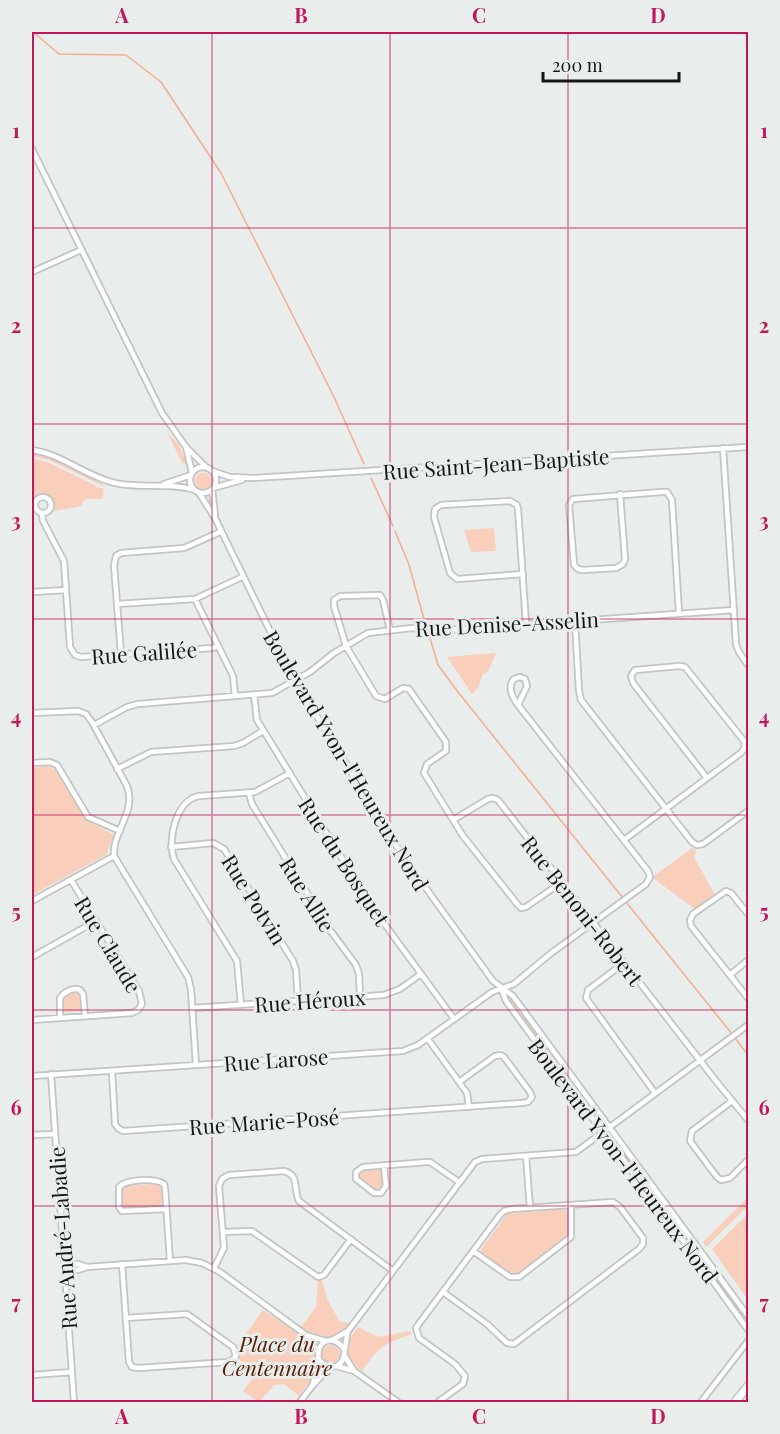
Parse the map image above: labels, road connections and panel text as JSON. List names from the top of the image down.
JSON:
{
  "streets": {
    "street": [
      "Rue Saint-Jean-Baptiste",
      "Rue Denise-Asselin",
      "Rue Galilée",
      "Boulevard Yvon-l'Heureux Nord",
      "Rue du Bosquet",
      "Rue Allie",
      "Rue Potvin",
      "Rue Benoni-Robert",
      "Rue Claude",
      "Rue Héroux",
      "Rue Larose",
      "Rue Marie-Posé",
      "Rue André-Labadie"
    ]
  },
  "crossings": [
    ["Rue Saint-Jean-Baptiste", "Boulevard Yvon-l'Heureux Nord"],
    ["Rue Denise-Asselin", "Boulevard Yvon-l'Heureux Nord"],
    ["Rue Denise-Asselin", "Rue du Bosquet"],
    ["Boulevard Yvon-l'Heureux Nord", "Rue Larose"],
    ["Rue du Bosquet", "Rue Héroux"],
    ["Rue du Bosquet", "Rue Larose"],
    ["Rue Allie", "Rue Héroux"],
    ["Rue Potvin", "Rue Héroux"],
    ["Rue Benoni-Robert", "Rue Larose"],
    ["Rue Larose", "Rue Marie-Posé"],
    ["Rue Larose", "Rue André-Labadie"]
  ],
  "parks": ["Place du Centennaire"],
  "scale_bar": "200 m",
  "grid": {
    "columns": [
      "A",
      "B",
      "C",
      "D"
    ],
    "rows": [
      "1",
      "2",
      "3",
      "4",
      "5",
      "6",
      "7"
    ]
  }
}
